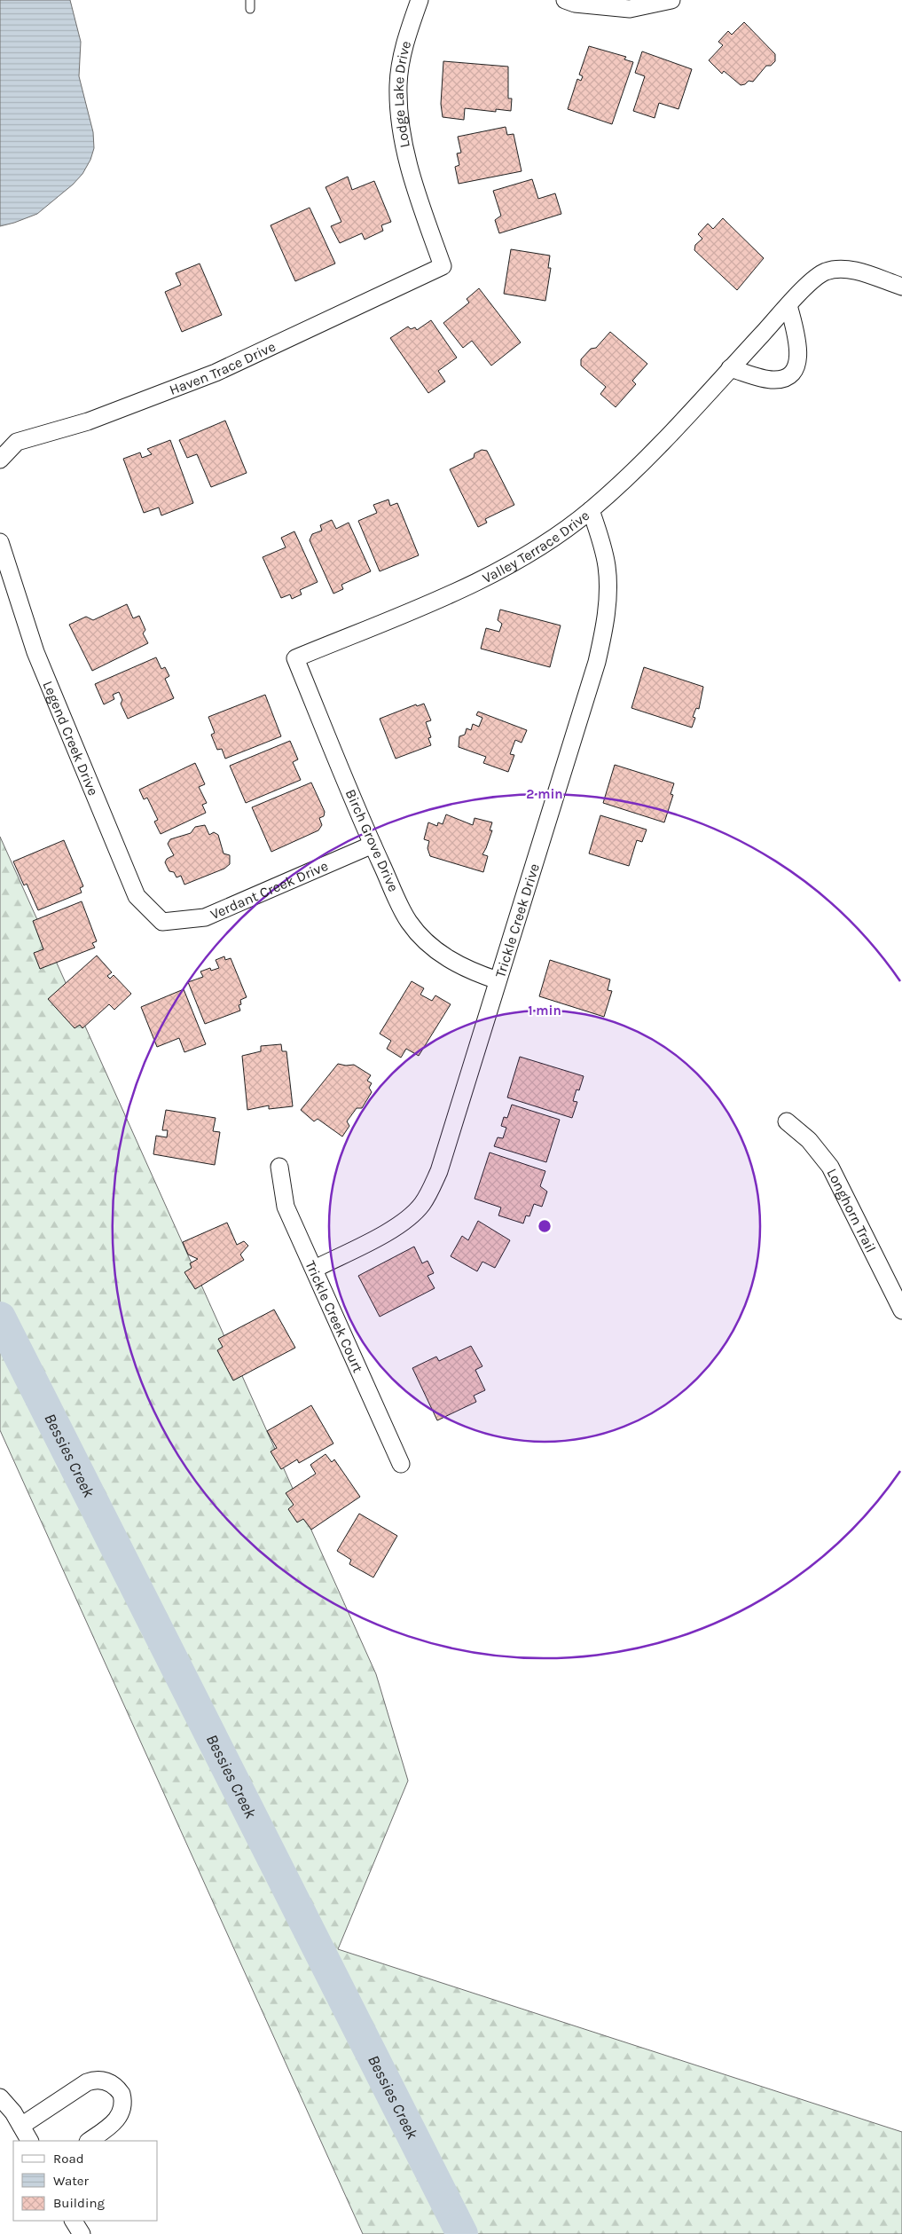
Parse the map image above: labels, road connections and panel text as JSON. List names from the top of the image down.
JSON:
{
  "streets": {
    "street": [
      "Lodge Lake Drive",
      "Haven Trace Drive",
      "Valley Terrace Drive",
      "Legend Creek Drive",
      "Birch Grove Drive",
      "Verdant Creek Drive",
      "Trickle Creek Drive",
      "Longhorn Trail",
      "Trickle Creek Court"
    ]
  },
  "crossings": [
    ["Lodge Lake Drive", "Haven Trace Drive"],
    ["Valley Terrace Drive", "Birch Grove Drive"],
    ["Valley Terrace Drive", "Trickle Creek Drive"],
    ["Legend Creek Drive", "Verdant Creek Drive"],
    ["Birch Grove Drive", "Verdant Creek Drive"],
    ["Birch Grove Drive", "Trickle Creek Drive"],
    ["Trickle Creek Drive", "Trickle Creek Court"]
  ],
  "water": ["Bessies Creek"],
  "legend": ["Road", "Water", "Building"],
  "rings": ["2 min", "1 min"]
}
